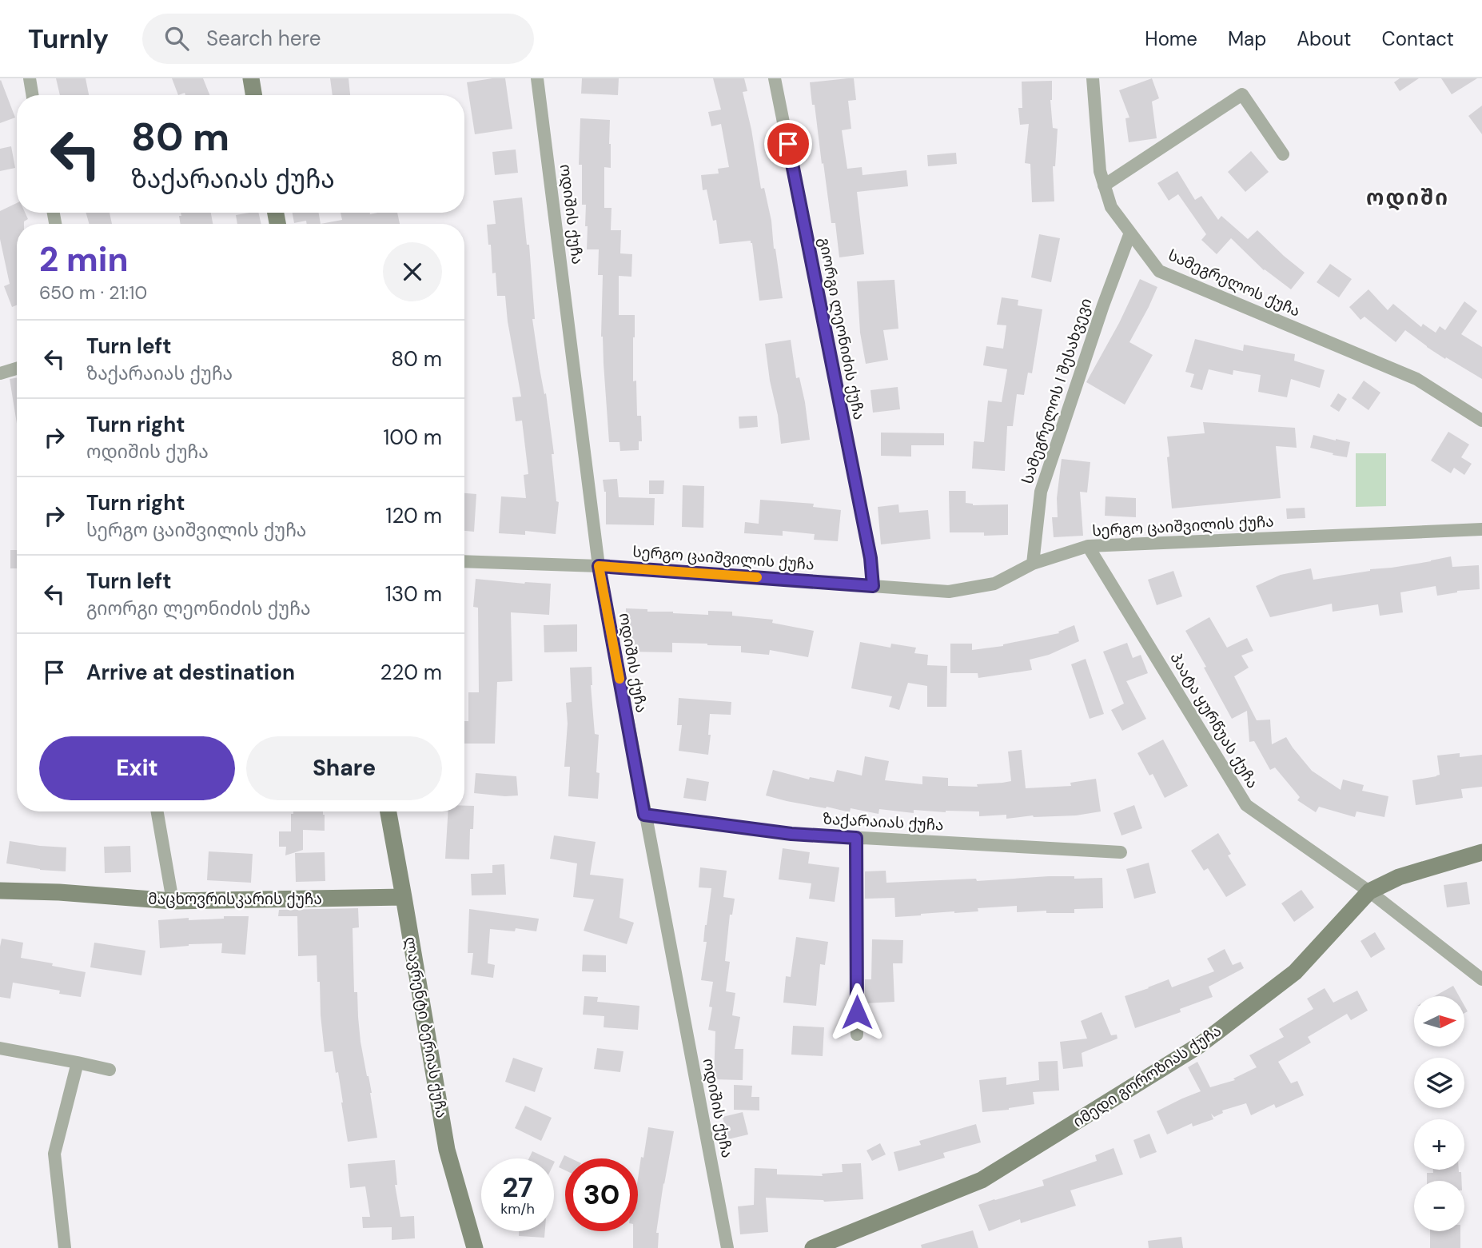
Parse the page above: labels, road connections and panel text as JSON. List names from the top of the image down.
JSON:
{
  "streets": {
    "street": [
      "ოდიშის ქუჩა",
      "სამეგრელოს ქუჩა",
      "გიორგი ლეონიძის ქუჩა",
      "სამეგრელოს I შესახვევი",
      "სერგო ცაიშვილის ქუჩა",
      "პაატა ყურწუას ქუჩა",
      "ზაქარაიას ქუჩა",
      "მაცხოვრისკარის ქუჩა",
      "ლავრენტი ბერიას ქუჩა",
      "იმედი გოროზიას ქუჩა"
    ]
  },
  "crossings": [
    ["ოდიშის ქუჩა", "სერგო ცაიშვილის ქუჩა"],
    ["ოდიშის ქუჩა", "ზაქარაიას ქუჩა"],
    ["სამეგრელოს ქუჩა", "სამეგრელოს I შესახვევი"],
    ["გიორგი ლეონიძის ქუჩა", "სერგო ცაიშვილის ქუჩა"],
    ["სამეგრელოს I შესახვევი", "სერგო ცაიშვილის ქუჩა"],
    ["სერგო ცაიშვილის ქუჩა", "პაატა ყურწუას ქუჩა"],
    ["პაატა ყურწუას ქუჩა", "იმედი გოროზიას ქუჩა"],
    ["მაცხოვრისკარის ქუჩა", "ლავრენტი ბერიას ქუჩა"]
  ],
  "districts": ["ოდიში"],
  "north": "right",
  "page": {
    "header": "Turnly",
    "search": "Search here",
    "nav": [
      "Home",
      "Map",
      "About",
      "Contact"
    ],
    "turn": ["80 m", "ზაქარაიას ქუჩა"],
    "heading": ["2 min", "650 m · 21:10"],
    "list": [
      {
        "name": "Turn left",
        "note": "ზაქარაიას ქუჩა",
        "value": "80 m"
      },
      {
        "name": "Turn right",
        "note": "ოდიშის ქუჩა",
        "value": "100 m"
      },
      {
        "name": "Turn right",
        "note": "სერგო ცაიშვილის ქუჩა",
        "value": "120 m"
      },
      {
        "name": "Turn left",
        "note": "გიორგი ლეონიძის ქუჩა",
        "value": "130 m"
      },
      {
        "name": "Arrive at destination",
        "value": "220 m"
      }
    ],
    "buttons": ["Exit", "Share"],
    "map_buttons": ["+", "−"],
    "speed": "27 km/h",
    "limit": "30"
  }
}
